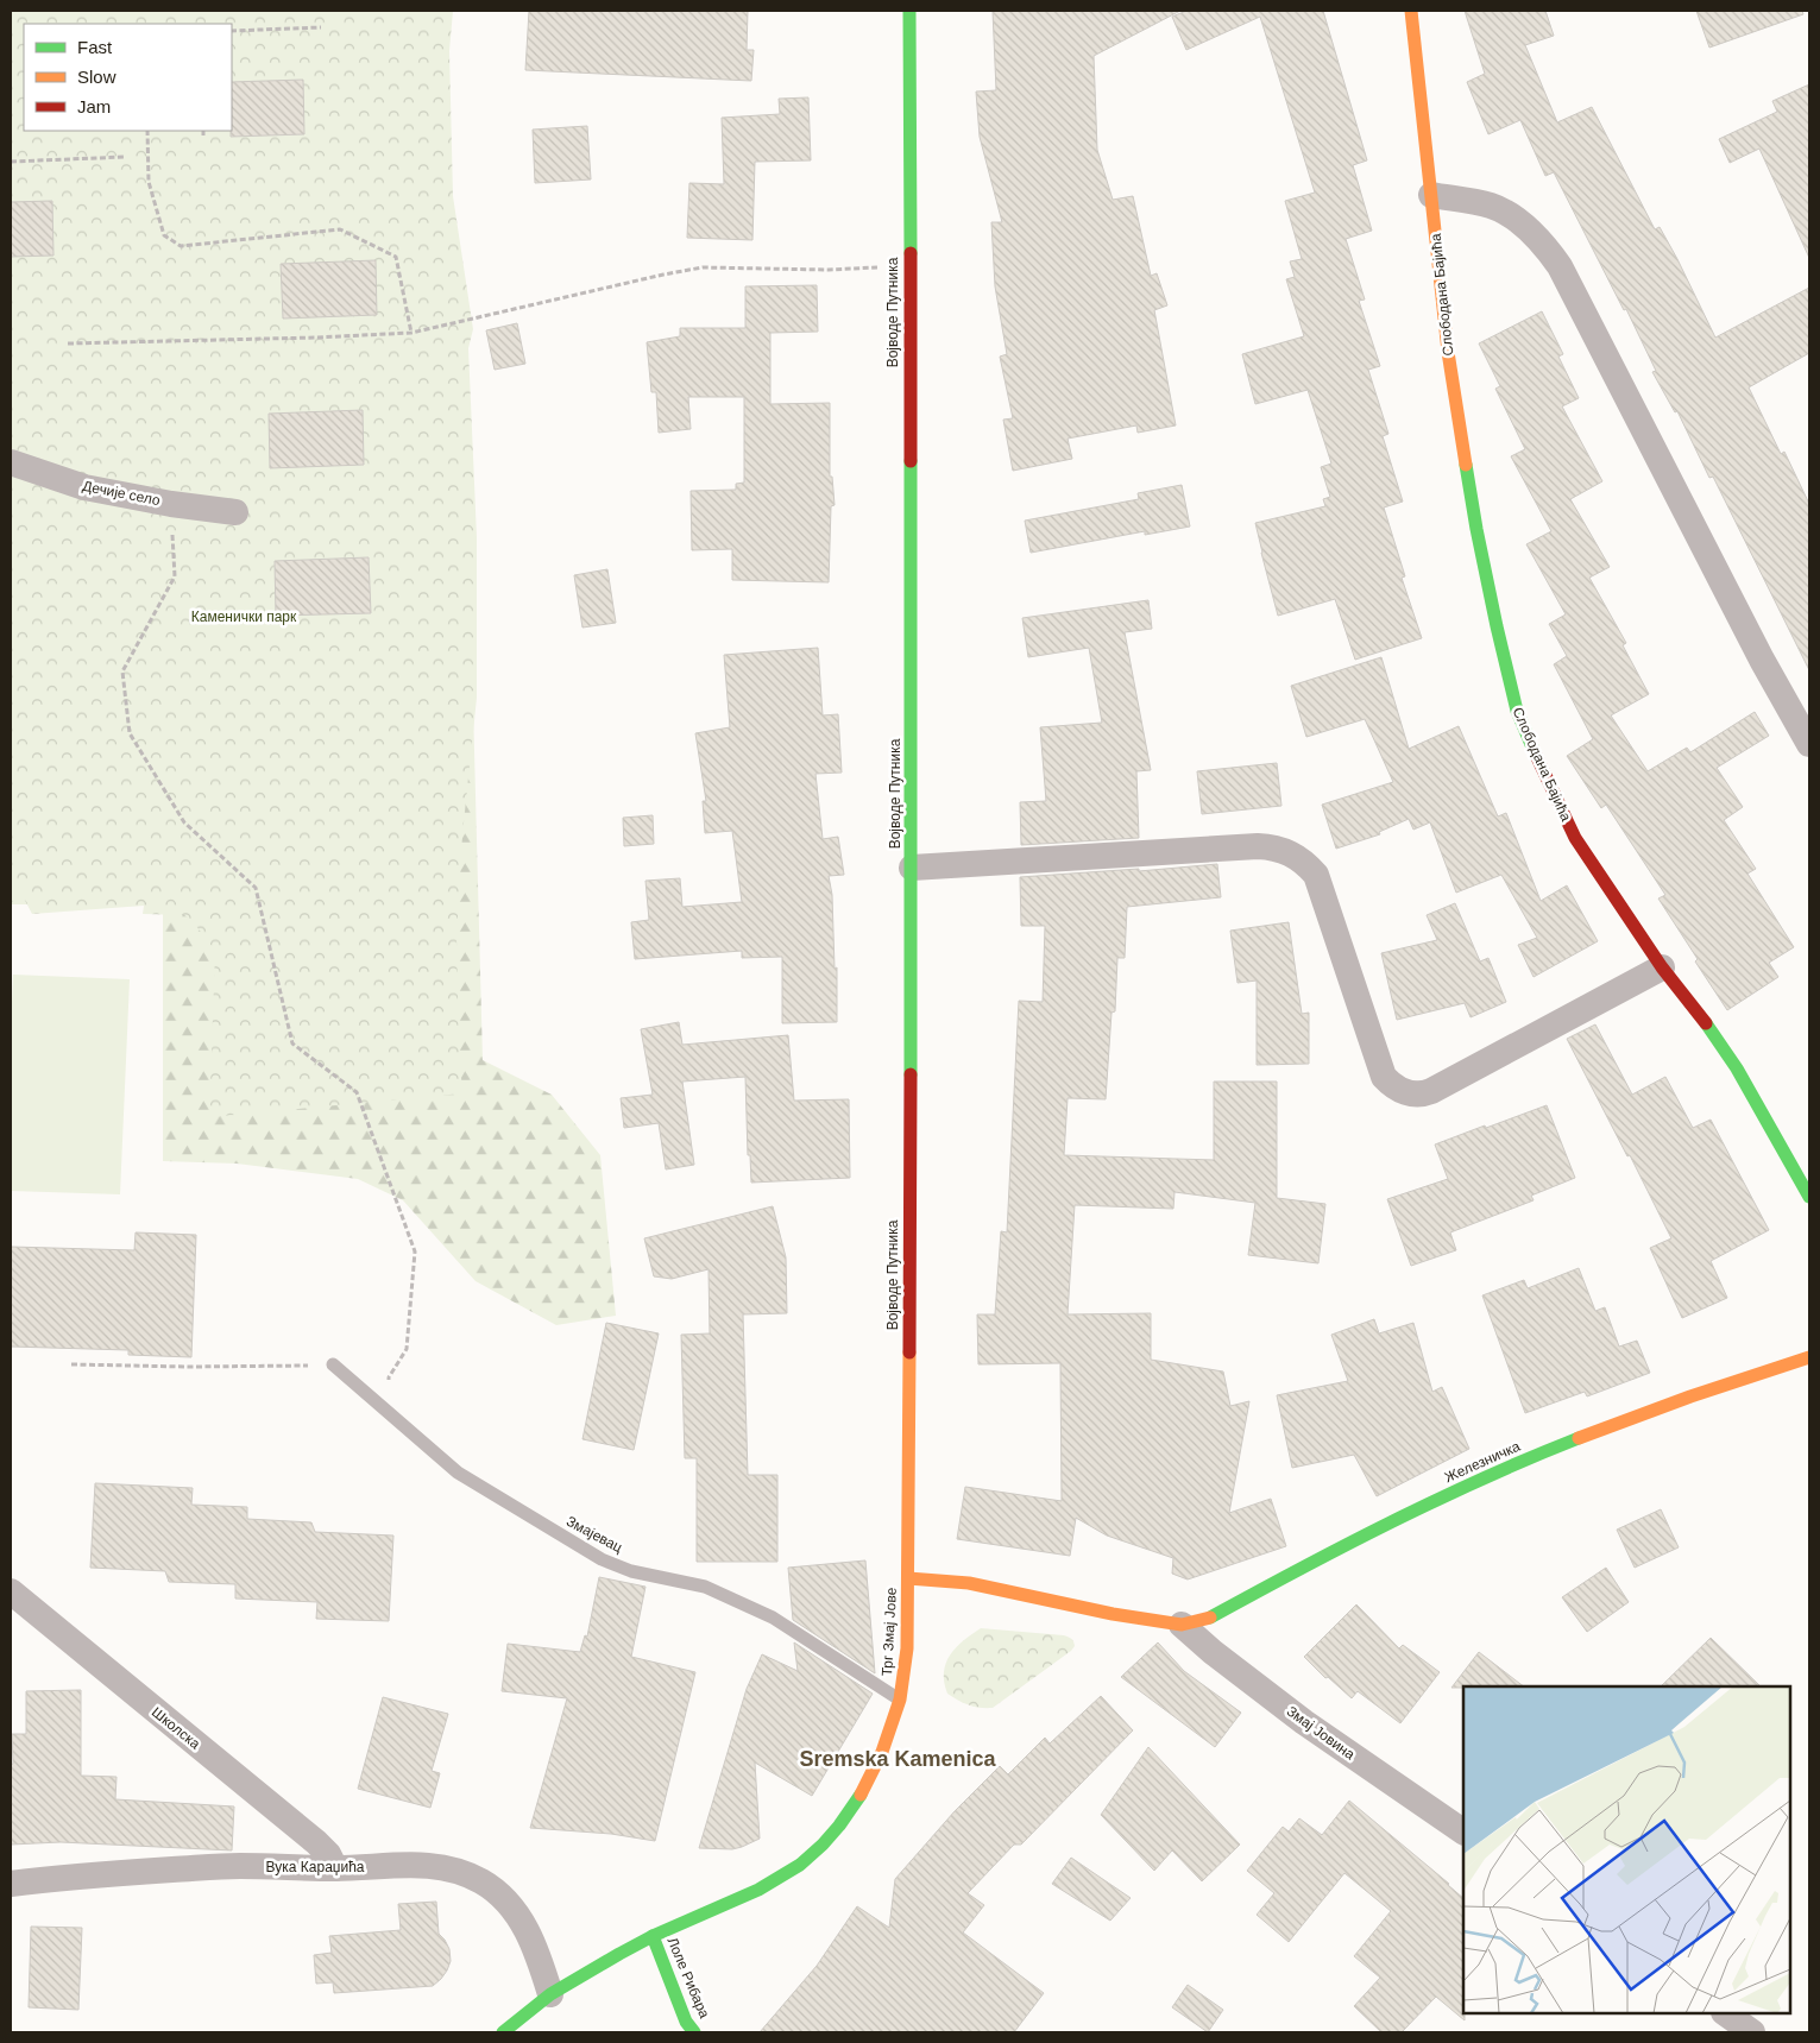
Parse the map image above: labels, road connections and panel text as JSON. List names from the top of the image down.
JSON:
{
  "streets": {
    "street": [
      "Слободана Бајића",
      "Војводе Путника",
      "Дечије село",
      "Железничка",
      "Трг Змај Јове",
      "Школска",
      "Змај Јовина",
      "Вука Караџића",
      "Лоле Рибара"
    ],
    "lane": ["Змајевац"]
  },
  "crossings": [
    ["Војводе Путника", "Трг Змај Јове"],
    ["Железничка", "Трг Змај Јове"],
    ["Железничка", "Змај Јовина"],
    ["Змајевац", "Трг Змај Јове"],
    ["Трг Змај Јове", "Змај Јовина"],
    ["Трг Змај Јове", "Вука Караџића"],
    ["Трг Змај Јове", "Лоле Рибара"],
    ["Школска", "Вука Караџића"]
  ],
  "districts": ["Sremska Kamenica"],
  "parks": ["Каменички парк"],
  "legend": ["Fast", "Slow", "Jam"]
}
